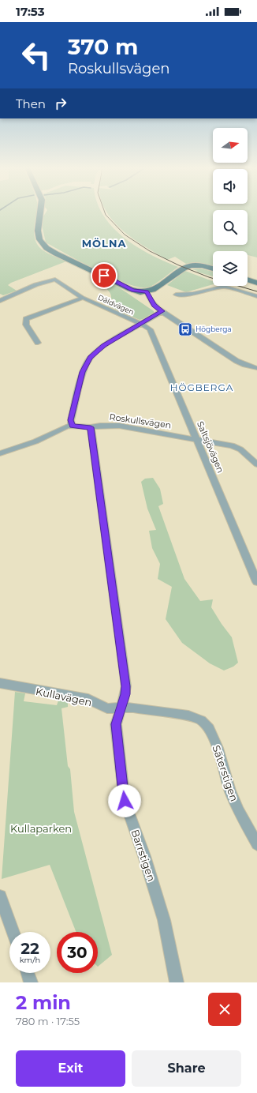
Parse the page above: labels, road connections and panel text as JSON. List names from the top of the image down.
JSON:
{
  "streets": {
    "street": [
      "Däldvägen",
      "Roskullsvägen",
      "Saltsjövägen",
      "Kullavägen",
      "Säterstigen",
      "Barrstigen"
    ]
  },
  "crossings": [
    ["Däldvägen", "Saltsjövägen"],
    ["Roskullsvägen", "Saltsjövägen"],
    ["Roskullsvägen", "Barrstigen"],
    ["Kullavägen", "Säterstigen"],
    ["Kullavägen", "Barrstigen"]
  ],
  "districts": ["MÖLNA", "HÖGBERGA"],
  "parks": ["Kullaparken"],
  "places": {
    "bus stop": ["Högberga"]
  },
  "north": "right",
  "page": {
    "status": "17:53",
    "turn": ["370 m", "Roskullsvägen"],
    "then": "Then",
    "speed": "22 km/h",
    "limit": "30",
    "heading": ["2 min", "780 m · 17:55"],
    "buttons": ["Exit", "Share"]
  }
}
